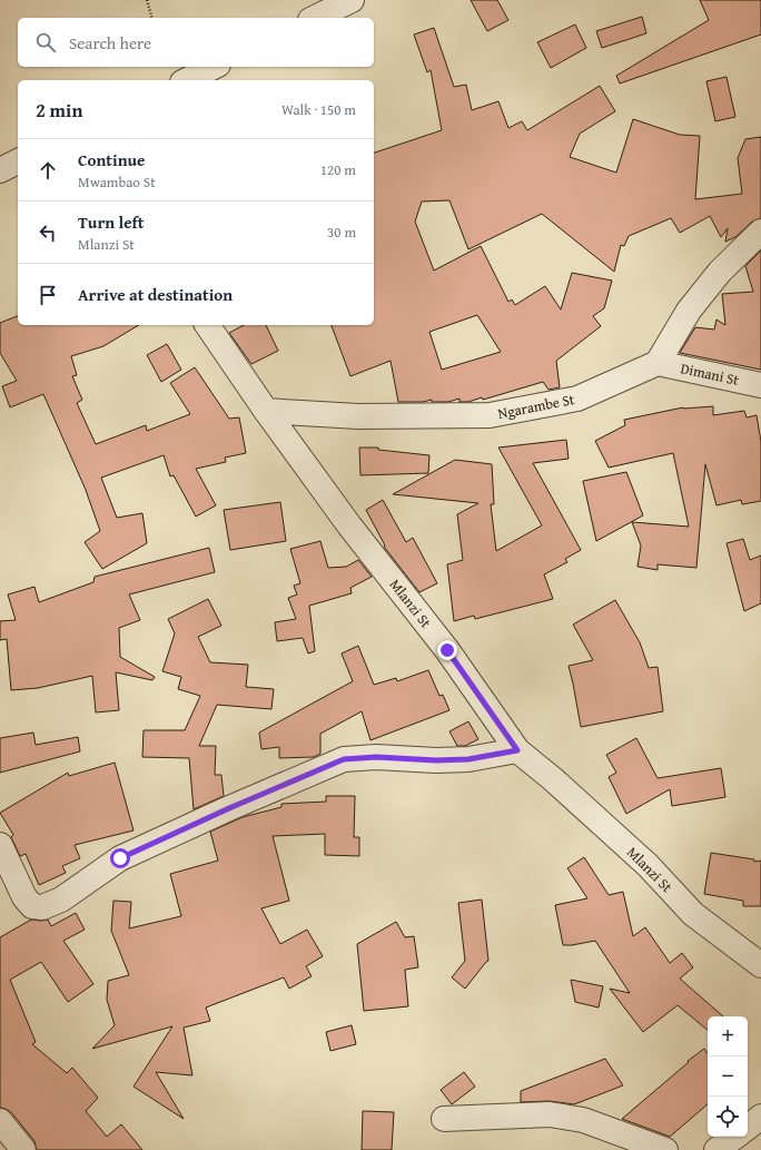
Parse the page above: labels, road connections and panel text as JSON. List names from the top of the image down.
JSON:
{
  "streets": {
    "street": ["Dimani St", "Ngarambe St", "Mlanzi St"]
  },
  "crossings": [
    ["Dimani St", "Ngarambe St"],
    ["Ngarambe St", "Mlanzi St"]
  ],
  "page": {
    "search": "Search here",
    "heading": ["2 min", "Walk · 150 m"],
    "list": [
      ["Continue", "Mwambao St", "120 m"],
      ["Turn left", "Mlanzi St", "30 m"],
      "Arrive at destination"
    ],
    "map_buttons": ["+", "−"]
  }
}
